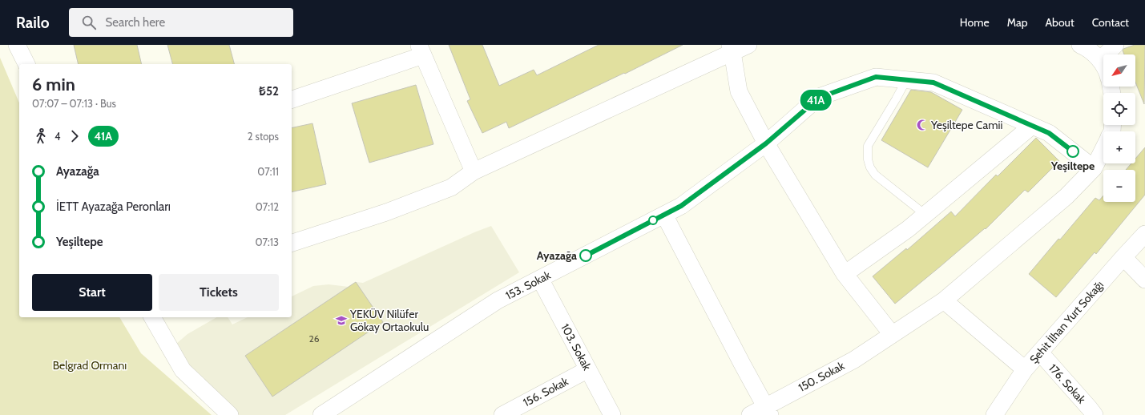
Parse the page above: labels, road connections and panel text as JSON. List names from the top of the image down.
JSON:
{
  "streets": {
    "street": [
      "153. Sokak",
      "Şehit İlhan Yurt Sokağı",
      "103. Sokak",
      "150. Sokak",
      "176. Sokak",
      "156. Sokak"
    ]
  },
  "crossings": [
    ["153. Sokak", "103. Sokak"],
    ["153. Sokak", "150. Sokak"],
    ["Şehit İlhan Yurt Sokağı", "176. Sokak"],
    ["103. Sokak", "156. Sokak"]
  ],
  "parks": ["Belgrad Ormanı"],
  "places": {
    "mosque": ["Yeşiltepe Camii"],
    "other": ["Yeşiltepe", "Ayazağa"],
    "school or university": ["YEKÜV Nilüfer Gökay Ortaokulu"]
  },
  "lines": ["bus line 41A"],
  "house_numbers": ["26"],
  "north": "bottom left",
  "page": {
    "header": "Railo",
    "search": "Search here",
    "nav": [
      "Home",
      "Map",
      "About",
      "Contact"
    ],
    "on_map": "41A",
    "map_buttons": ["+", "−"],
    "heading": ["6 min", "07:07 – 07:13 · Bus", "₺52"],
    "legs": ["4", "41A", "2 stops"],
    "list": [
      {
        "name": "Ayazağa",
        "value": "07:11"
      },
      {
        "name": "İETT Ayazağa Peronları",
        "value": "07:12"
      },
      {
        "name": "Yeşiltepe",
        "value": "07:13"
      }
    ],
    "buttons": ["Start", "Tickets"]
  }
}
